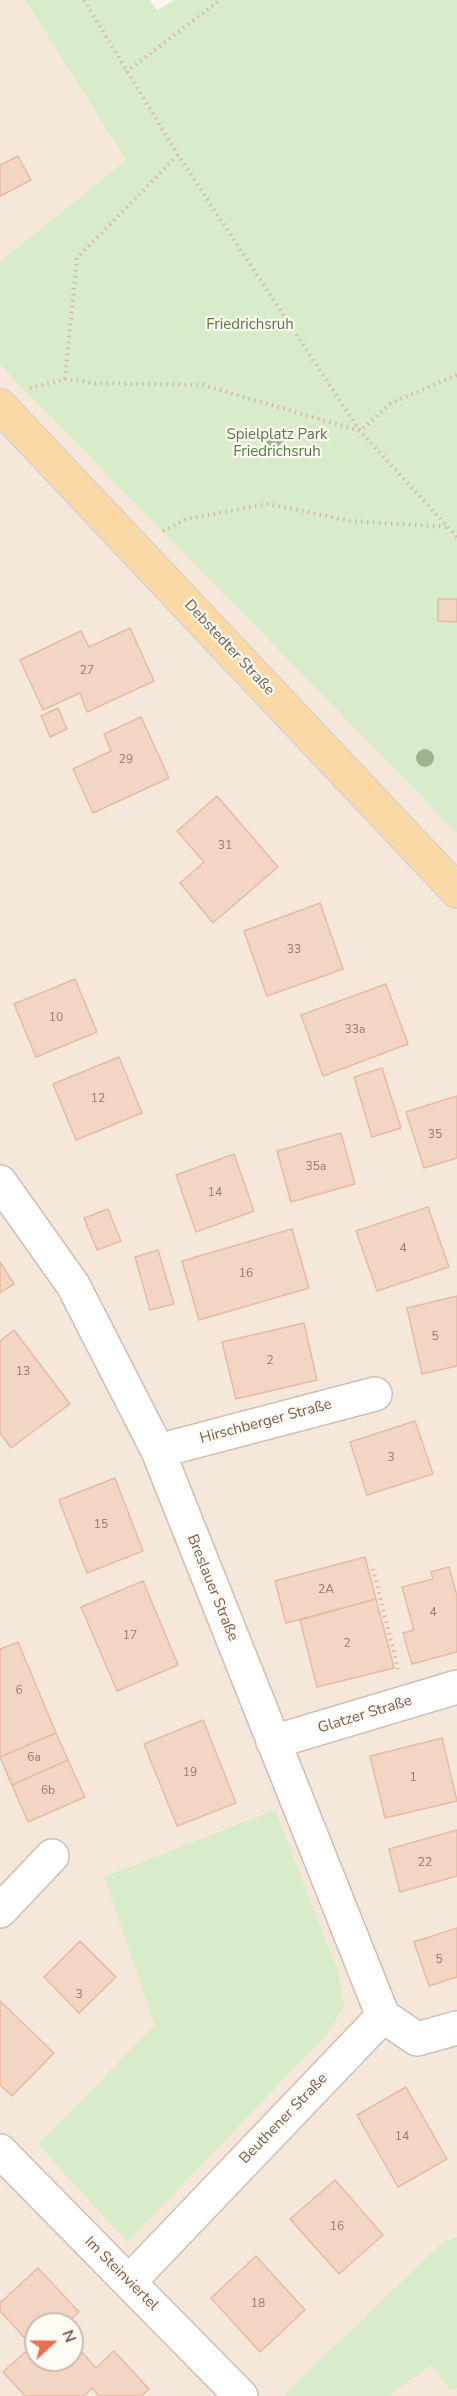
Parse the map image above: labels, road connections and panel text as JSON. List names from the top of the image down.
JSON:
{
  "streets": {
    "main road": ["Debstedter Straße"],
    "street": [
      "Hirschberger Straße",
      "Breslauer Straße",
      "Glatzer Straße",
      "Beuthener Straße",
      "Im Steinviertel"
    ]
  },
  "crossings": [
    ["Hirschberger Straße", "Breslauer Straße"],
    ["Breslauer Straße", "Glatzer Straße"],
    ["Breslauer Straße", "Beuthener Straße"],
    ["Beuthener Straße", "Im Steinviertel"]
  ],
  "parks": ["Friedrichsruh", "Spielplatz Park Friedrichsruh"],
  "house_numbers": [
    "27",
    "29",
    "31",
    "33",
    "10",
    "33a",
    "12",
    "35",
    "35a",
    "14",
    "4",
    "16",
    "5",
    "2",
    "13",
    "3",
    "15",
    "2A",
    "4",
    "17",
    "2",
    "6",
    "6a",
    "19",
    "1",
    "6b",
    "22",
    "5",
    "3",
    "14",
    "16",
    "18"
  ],
  "north": "right"
}
